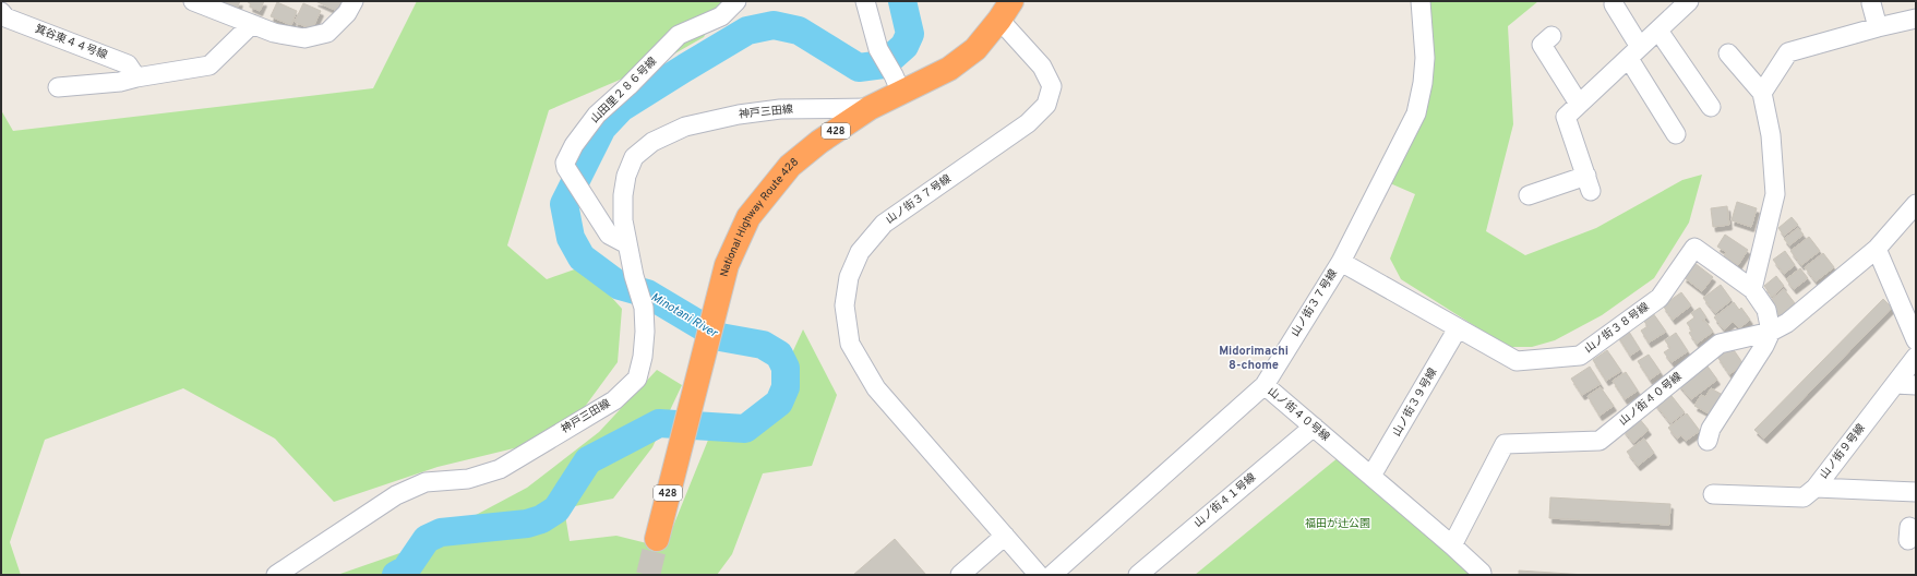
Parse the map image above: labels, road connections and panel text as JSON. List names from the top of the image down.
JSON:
{
  "streets": {
    "highway": ["428", "National Highway Route 428"],
    "street": [
      "箕谷東４４号線",
      "山田里２８６号線",
      "神戸三田線",
      "山ノ街３７号線",
      "山ノ街３８号線",
      "山ノ街４０号線",
      "山ノ街３９号線",
      "山ノ街９号線",
      "山ノ街４１号線"
    ]
  },
  "crossings": [
    ["山田里２８６号線", "神戸三田線"],
    ["神戸三田線", "National Highway Route 428"],
    ["山ノ街３７号線", "National Highway Route 428"],
    ["山ノ街３７号線", "山ノ街３８号線"],
    ["山ノ街３７号線", "山ノ街４０号線"],
    ["山ノ街３８号線", "山ノ街４０号線"],
    ["山ノ街３８号線", "山ノ街３９号線"],
    ["山ノ街４０号線", "山ノ街３９号線"],
    ["山ノ街４０号線", "山ノ街４１号線"]
  ],
  "districts": ["Midorimachi 8-chome"],
  "water": ["Minotani River"],
  "parks": ["福田が辻公園"]
}
